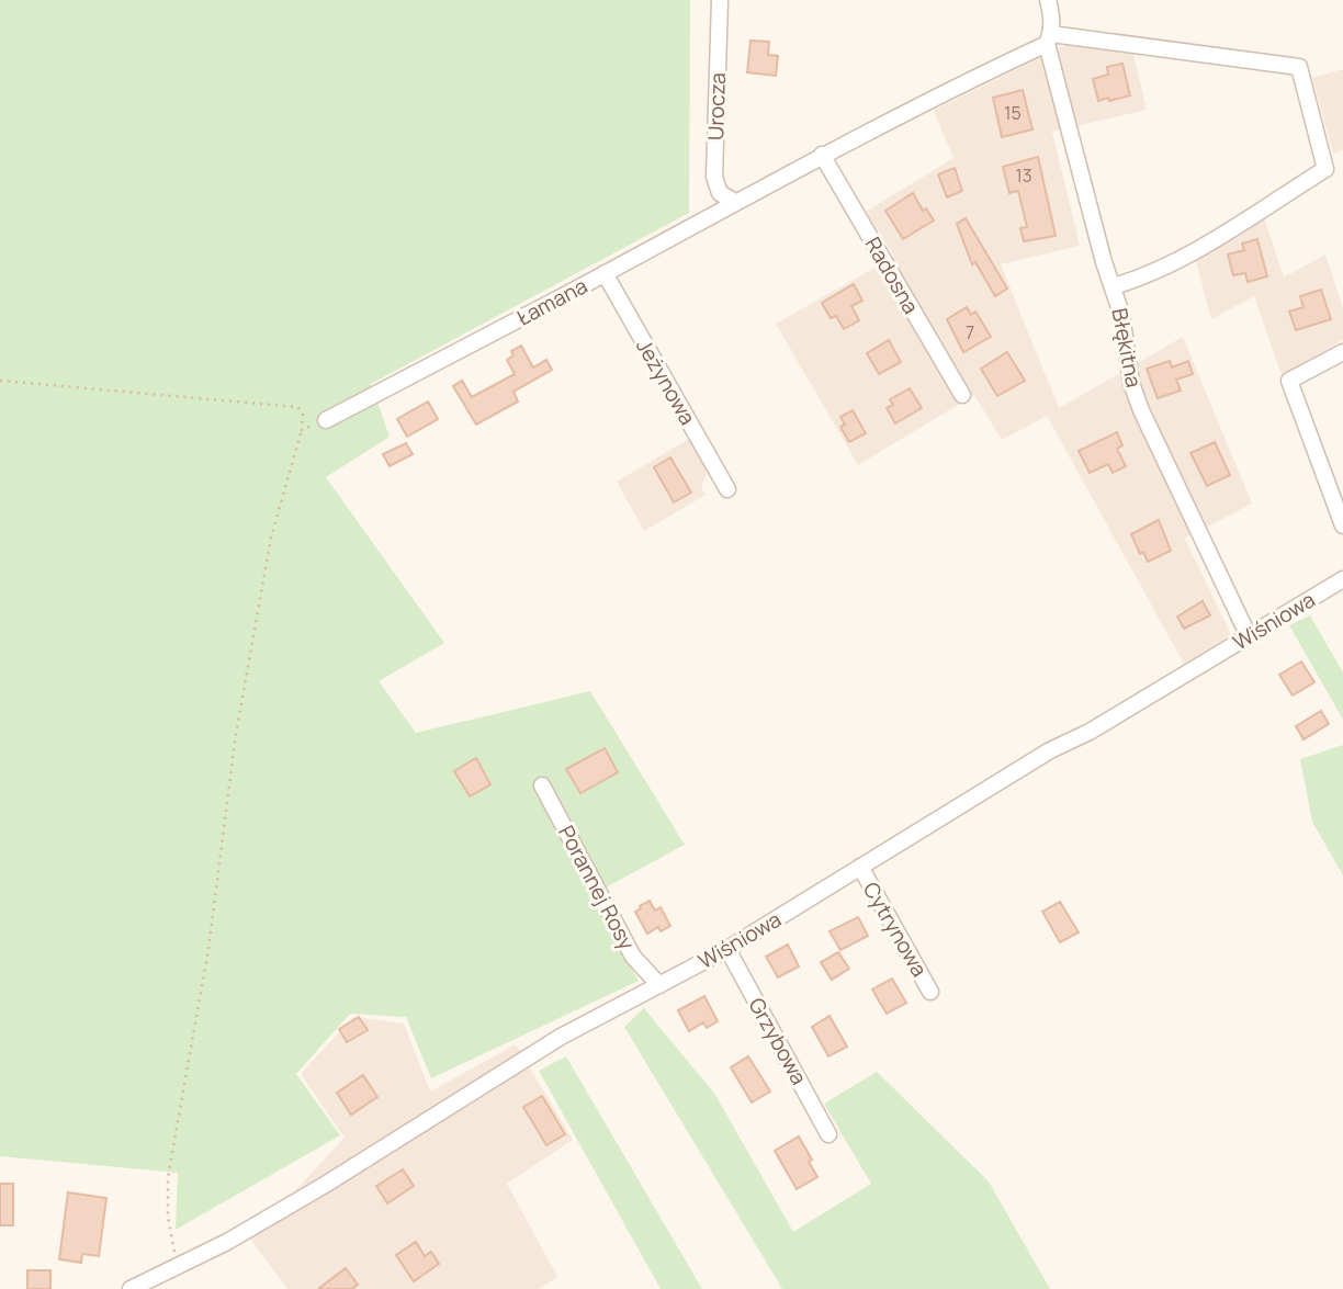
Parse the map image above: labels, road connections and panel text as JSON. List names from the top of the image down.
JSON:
{
  "streets": {
    "street": [
      "Urocza",
      "Radosna",
      "Łamana",
      "Błękitna",
      "Jeżynowa",
      "Wiśniowa",
      "Porannej Rosy",
      "Cytrynowa",
      "Grzybowa"
    ]
  },
  "crossings": [
    ["Urocza", "Łamana"],
    ["Radosna", "Łamana"],
    ["Łamana", "Błękitna"],
    ["Łamana", "Jeżynowa"],
    ["Błękitna", "Wiśniowa"],
    ["Wiśniowa", "Porannej Rosy"],
    ["Wiśniowa", "Cytrynowa"],
    ["Wiśniowa", "Grzybowa"]
  ],
  "house_numbers": ["15", "13", "7"]
}
